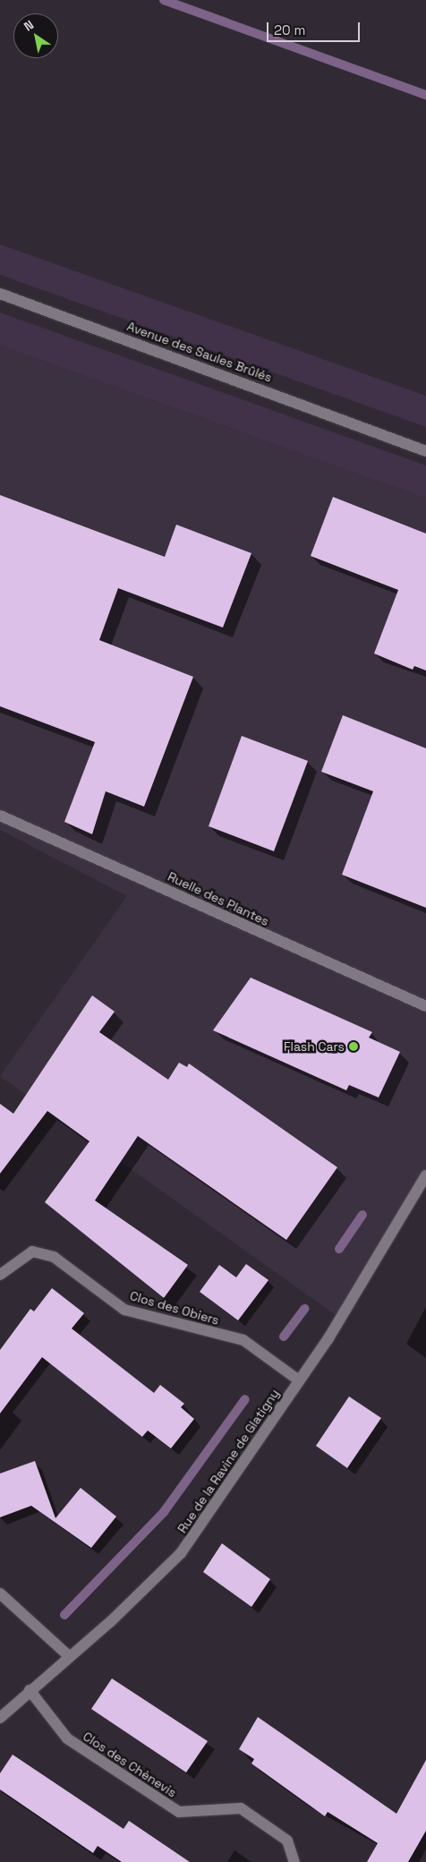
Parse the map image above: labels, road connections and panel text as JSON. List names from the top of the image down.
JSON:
{
  "streets": {
    "street": [
      "Avenue des Saules Brûlés",
      "Ruelle des Plantes",
      "Clos des Obiers",
      "Rue de la Ravine de Glatigny",
      "Clos des Chènevis"
    ]
  },
  "crossings": [
    ["Clos des Obiers", "Rue de la Ravine de Glatigny"],
    ["Rue de la Ravine de Glatigny", "Clos des Chènevis"]
  ],
  "places": ["Flash Cars"],
  "scale_bar": "20 m",
  "north": "top left"
}
